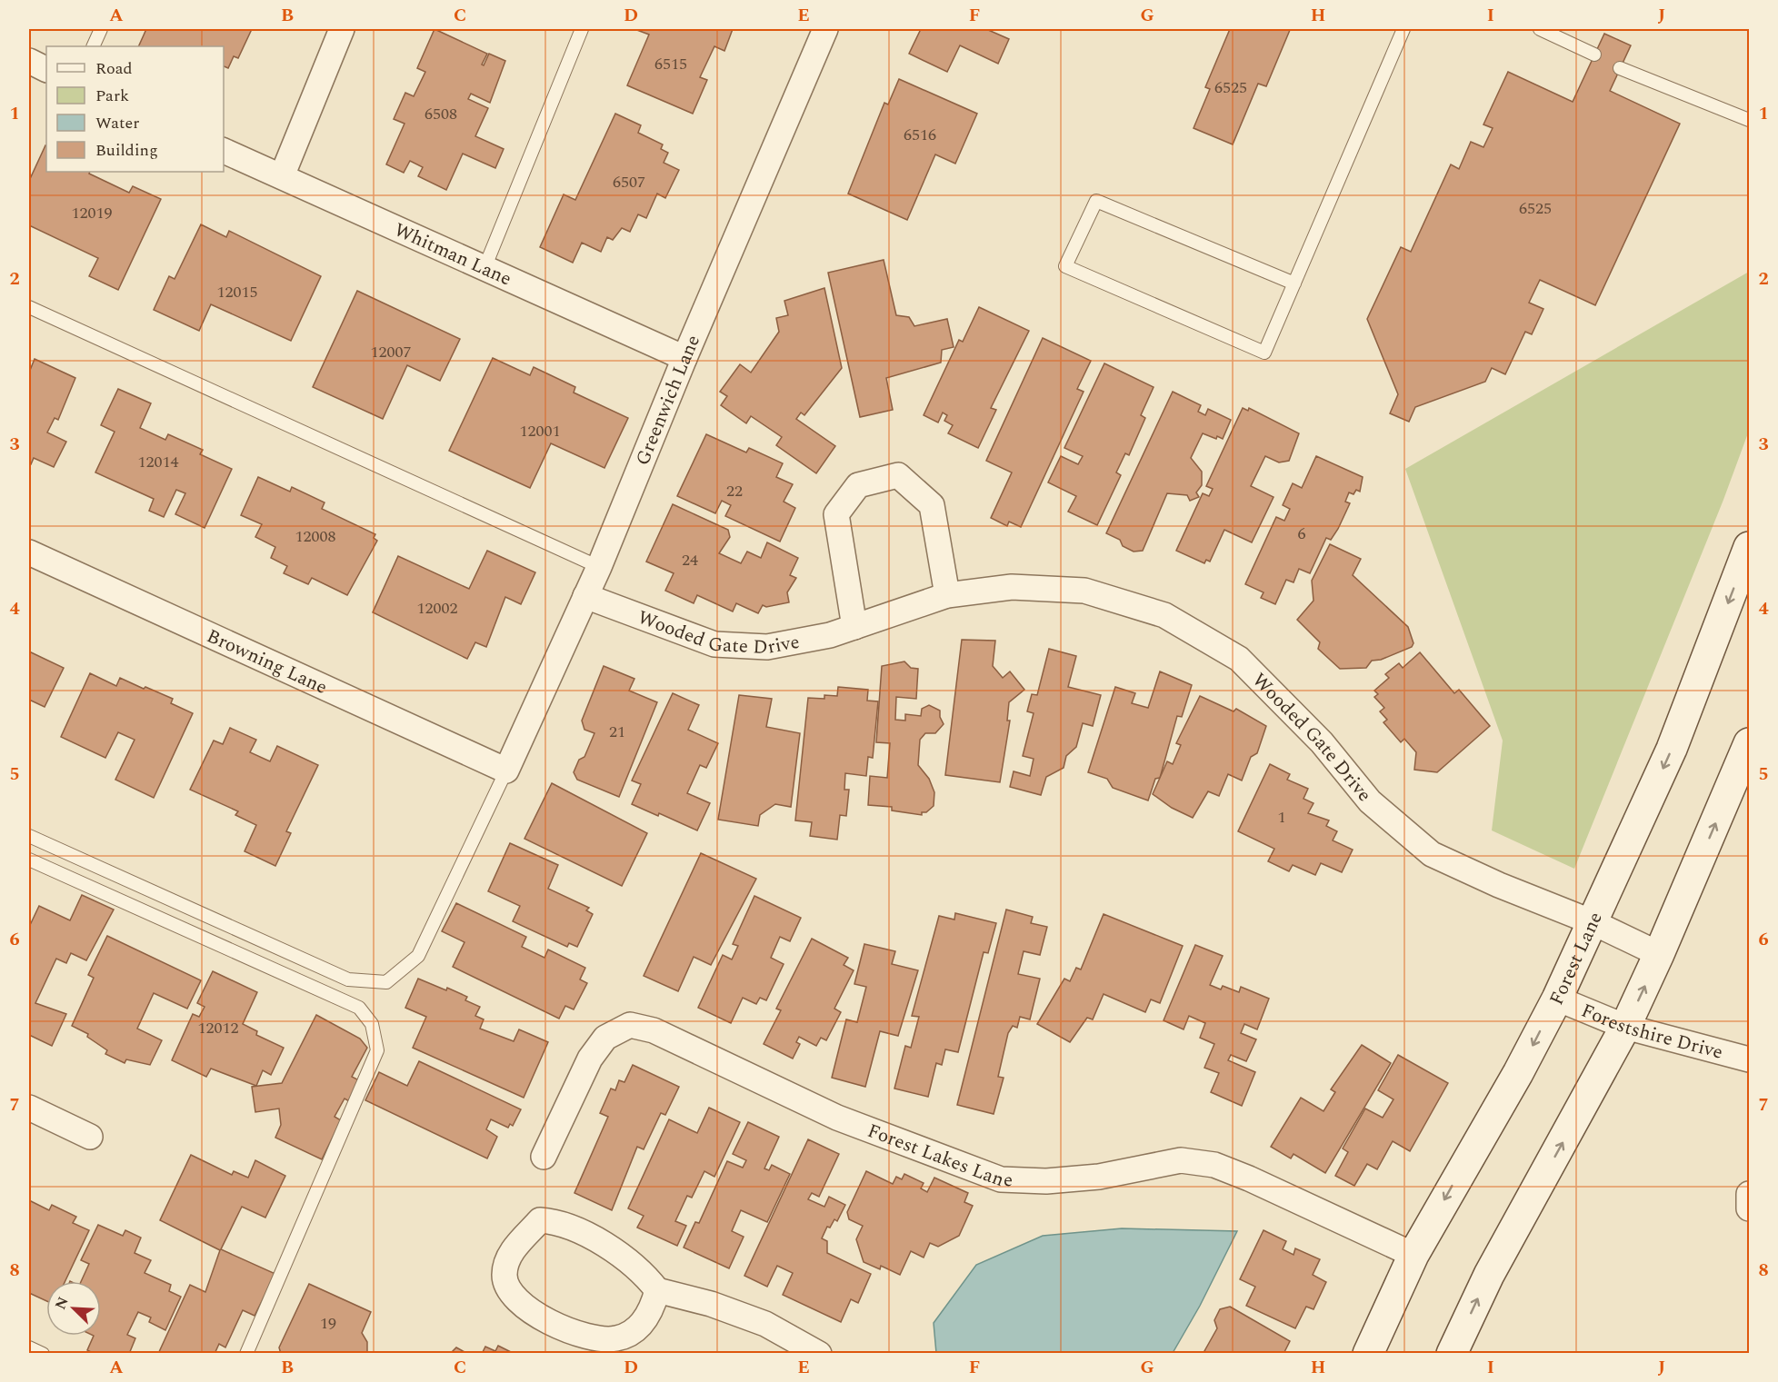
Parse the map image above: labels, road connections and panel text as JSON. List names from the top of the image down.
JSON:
{
  "streets": {
    "main road": ["Forest Lane"],
    "street": [
      "Whitman Lane",
      "Greenwich Lane",
      "Wooded Gate Drive",
      "Browning Lane",
      "Forestshire Drive",
      "Forest Lakes Lane"
    ]
  },
  "crossings": [
    ["Whitman Lane", "Greenwich Lane"],
    ["Greenwich Lane", "Wooded Gate Drive"],
    ["Greenwich Lane", "Browning Lane"],
    ["Wooded Gate Drive", "Forest Lane"],
    ["Forest Lane", "Forestshire Drive"],
    ["Forest Lane", "Forest Lakes Lane"]
  ],
  "house_numbers": [
    "6515",
    "6525",
    "6508",
    "6516",
    "6507",
    "6525",
    "12019",
    "12015",
    "12007",
    "12001",
    "12014",
    "22",
    "6",
    "12008",
    "24",
    "12002",
    "21",
    "1",
    "12012",
    "19"
  ],
  "legend": [
    "Road",
    "Park",
    "Water",
    "Building"
  ],
  "north": "top left",
  "grid": {
    "columns": [
      "A",
      "B",
      "C",
      "D",
      "E",
      "F",
      "G",
      "H",
      "I",
      "J"
    ],
    "rows": [
      "1",
      "2",
      "3",
      "4",
      "5",
      "6",
      "7",
      "8"
    ]
  }
}
